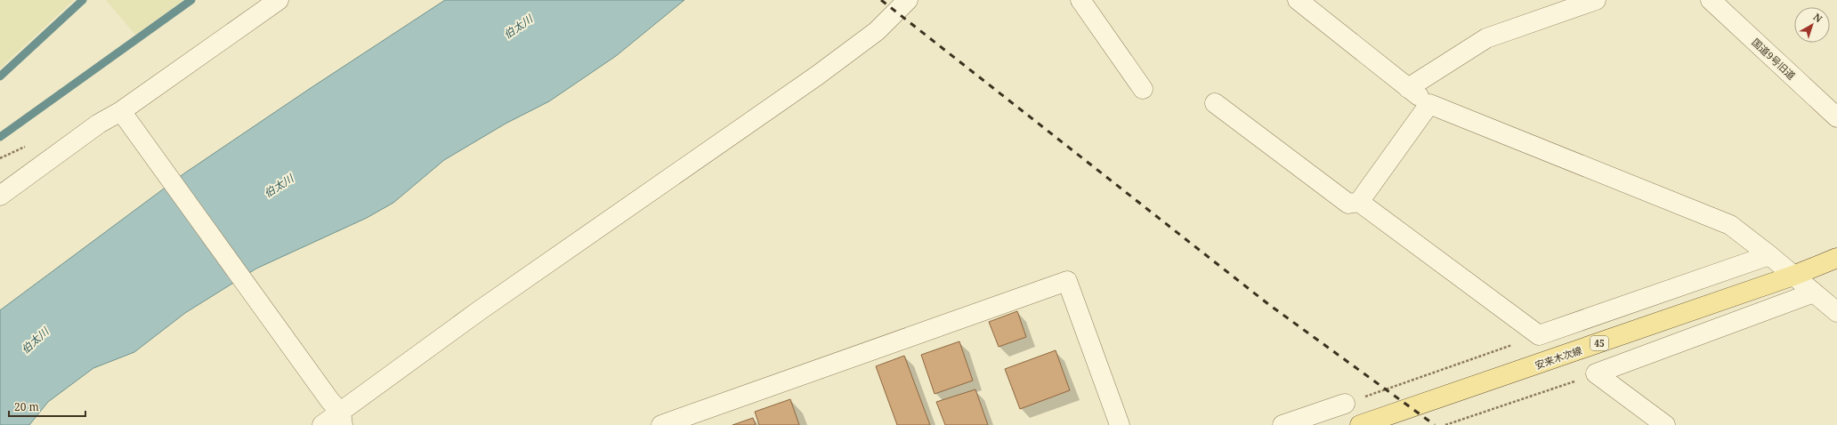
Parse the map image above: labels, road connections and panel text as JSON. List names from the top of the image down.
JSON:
{
  "streets": {
    "main road": ["45", "安来木次線"],
    "street": ["国道9号旧道"]
  },
  "water": ["伯太川"],
  "scale_bar": "20 m",
  "north": "top right"
}
